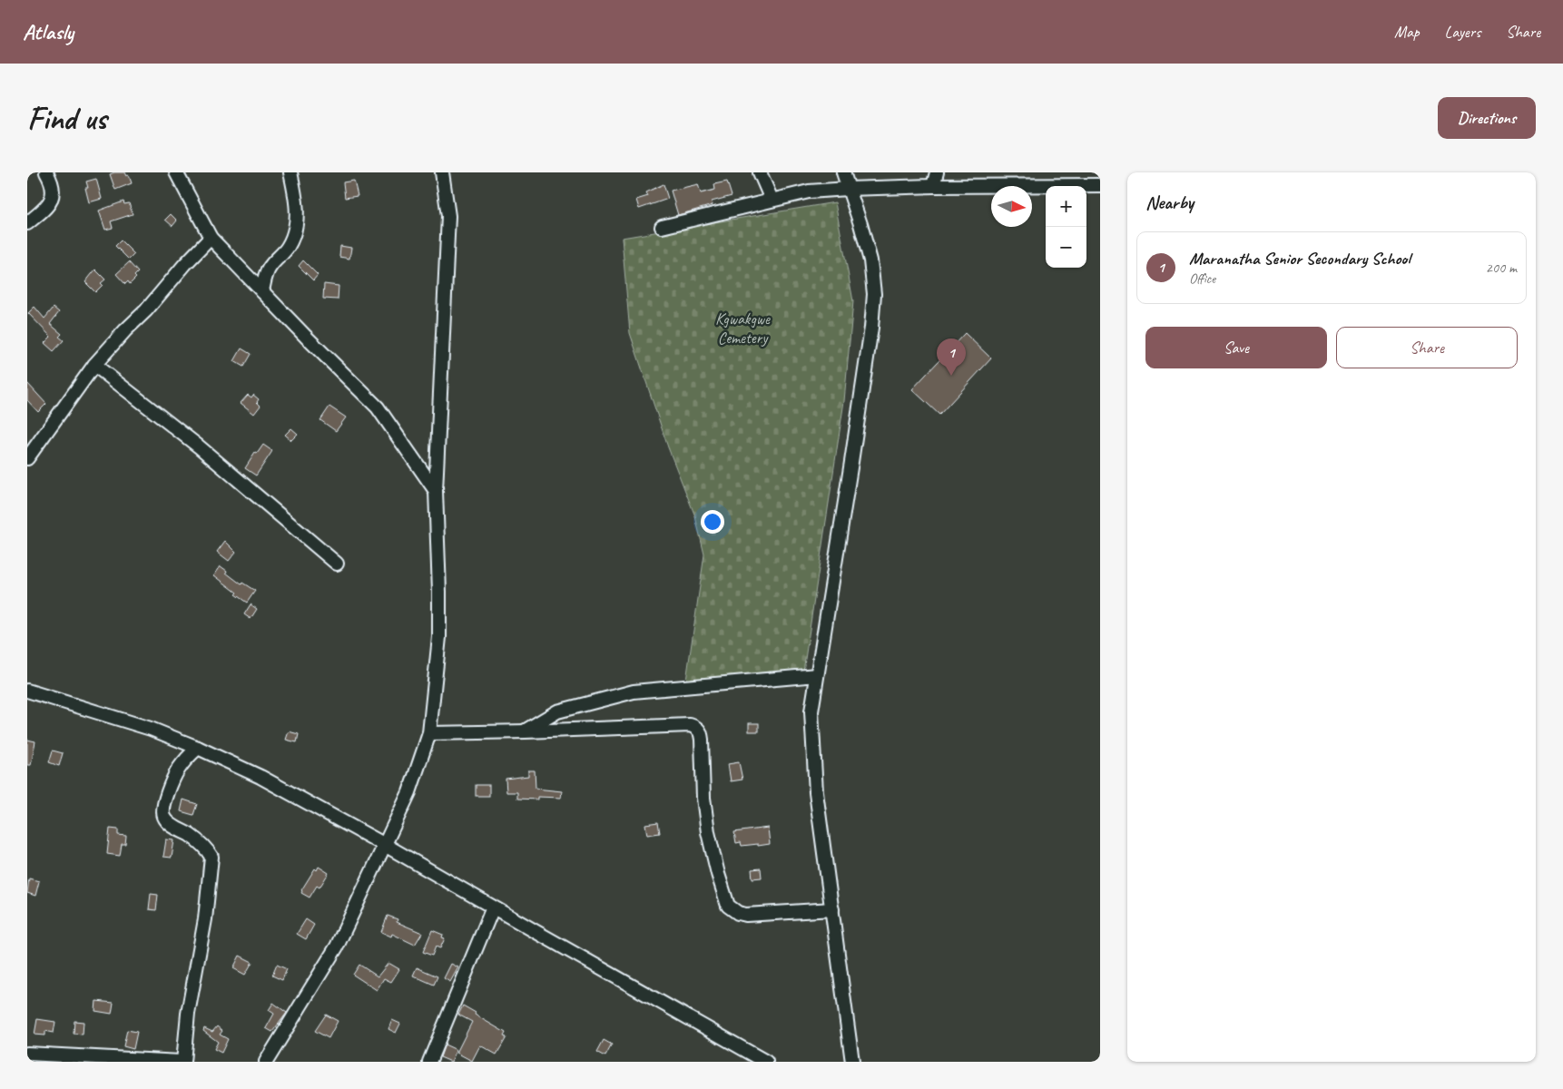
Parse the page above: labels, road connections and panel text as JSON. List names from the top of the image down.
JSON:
{
  "parks": ["Kgwakgwe Cemetery"],
  "north": "right",
  "page": {
    "header": "Atlasly",
    "nav": ["Map", "Layers", "Share"],
    "buttons": [
      "Directions",
      ["Save", "Share"]
    ],
    "title": "Find us",
    "heading": "Nearby",
    "map_buttons": ["+", "−"],
    "list": [
      {
        "mark": "1",
        "name": "Maranatha Senior Secondary School",
        "note": "Office",
        "value": "200 m"
      }
    ],
    "pins": "1"
  }
}
